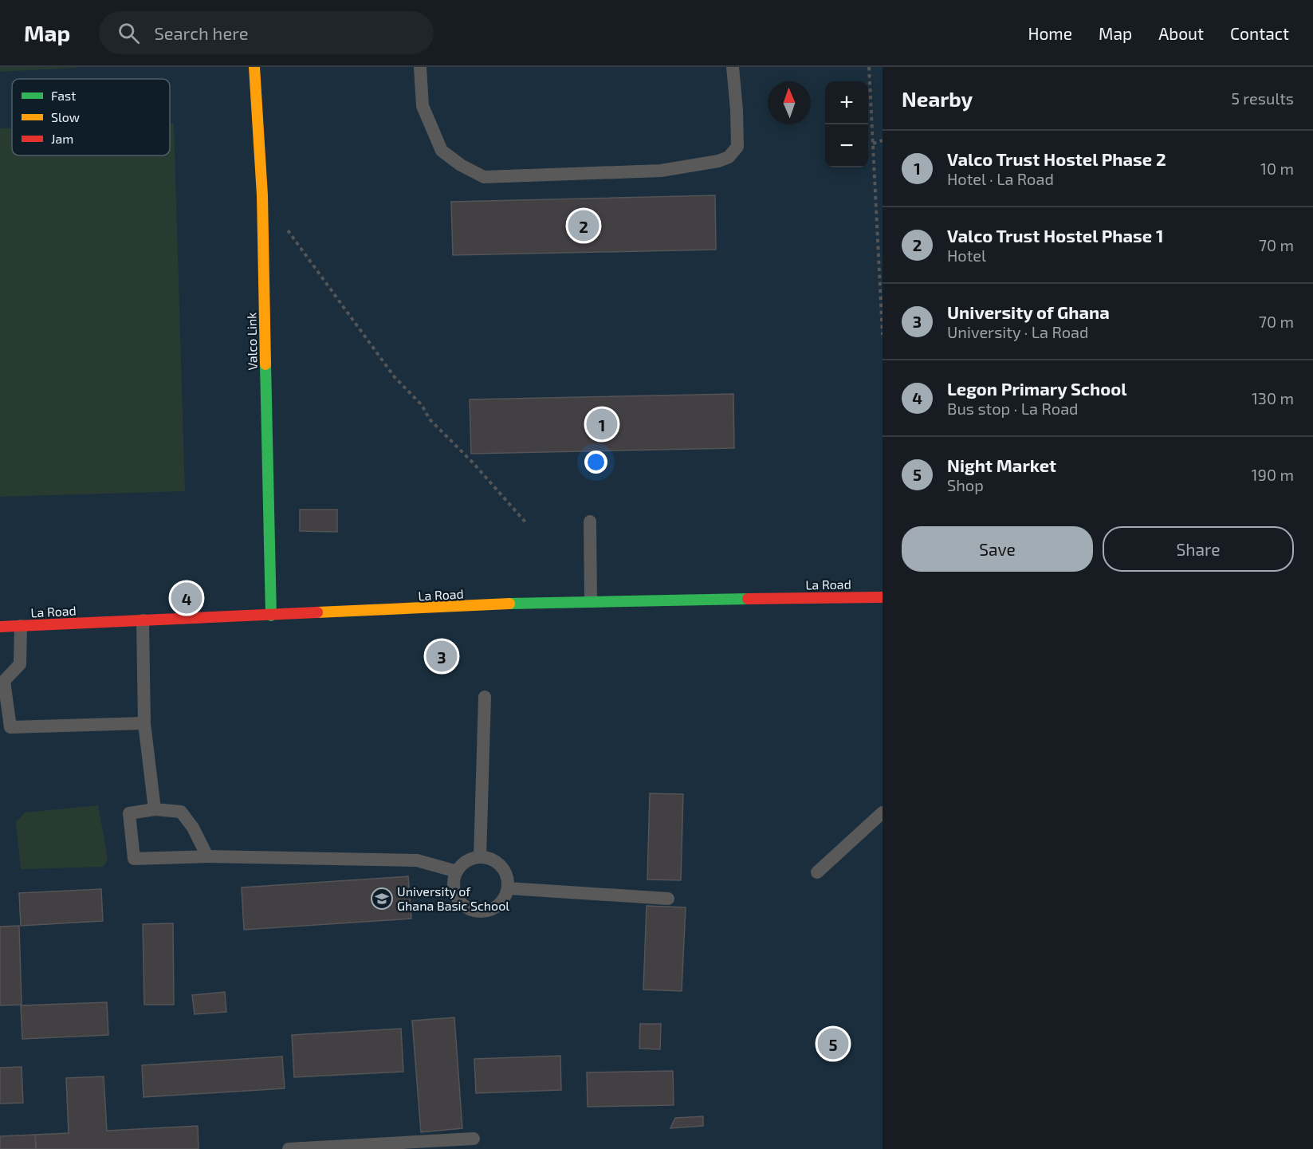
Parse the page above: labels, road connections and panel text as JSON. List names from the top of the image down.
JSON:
{
  "streets": {
    "street": ["Valco Link", "La Road"]
  },
  "crossings": [
    ["Valco Link", "La Road"]
  ],
  "places": {
    "school or university": ["University of Ghana Basic School"]
  },
  "legend": ["Fast", "Slow", "Jam"],
  "north": "top",
  "page": {
    "header": "Map",
    "search": "Search here",
    "nav": [
      "Home",
      "Map",
      "About",
      "Contact"
    ],
    "heading": ["Nearby", "5 results"],
    "map_buttons": ["+", "−"],
    "list": [
      {
        "mark": "1",
        "name": "Valco Trust Hostel Phase 2",
        "note": "Hotel · La Road",
        "value": "10 m"
      },
      {
        "mark": "2",
        "name": "Valco Trust Hostel Phase 1",
        "note": "Hotel",
        "value": "70 m"
      },
      {
        "mark": "3",
        "name": "University of Ghana",
        "note": "University · La Road",
        "value": "70 m"
      },
      {
        "mark": "4",
        "name": "Legon Primary School",
        "note": "Bus stop · La Road",
        "value": "130 m"
      },
      {
        "mark": "5",
        "name": "Night Market",
        "note": "Shop",
        "value": "190 m"
      }
    ],
    "pins": [
      "2",
      "1",
      "4",
      "3",
      "5"
    ],
    "buttons": ["Save", "Share"]
  }
}
